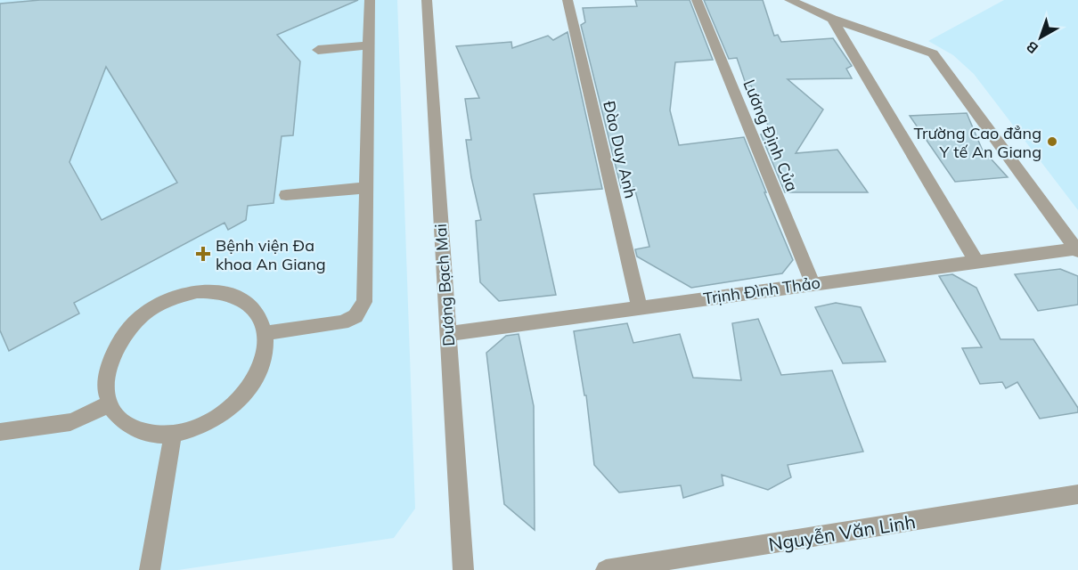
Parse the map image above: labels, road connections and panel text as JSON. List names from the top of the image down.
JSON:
{
  "streets": {
    "street": [
      "Lương Định Của",
      "Đào Duy Anh",
      "Dương Bạch Mai",
      "Trịnh Đình Thảo",
      "Nguyễn Văn Linh"
    ]
  },
  "crossings": [
    ["Lương Định Của", "Trịnh Đình Thảo"],
    ["Đào Duy Anh", "Trịnh Đình Thảo"],
    ["Dương Bạch Mai", "Trịnh Đình Thảo"]
  ],
  "places": {
    "other": ["Trường Cao đẳng Y tế An Giang"],
    "health": ["Bệnh viện Đa khoa An Giang"]
  },
  "north": "bottom left"
}
